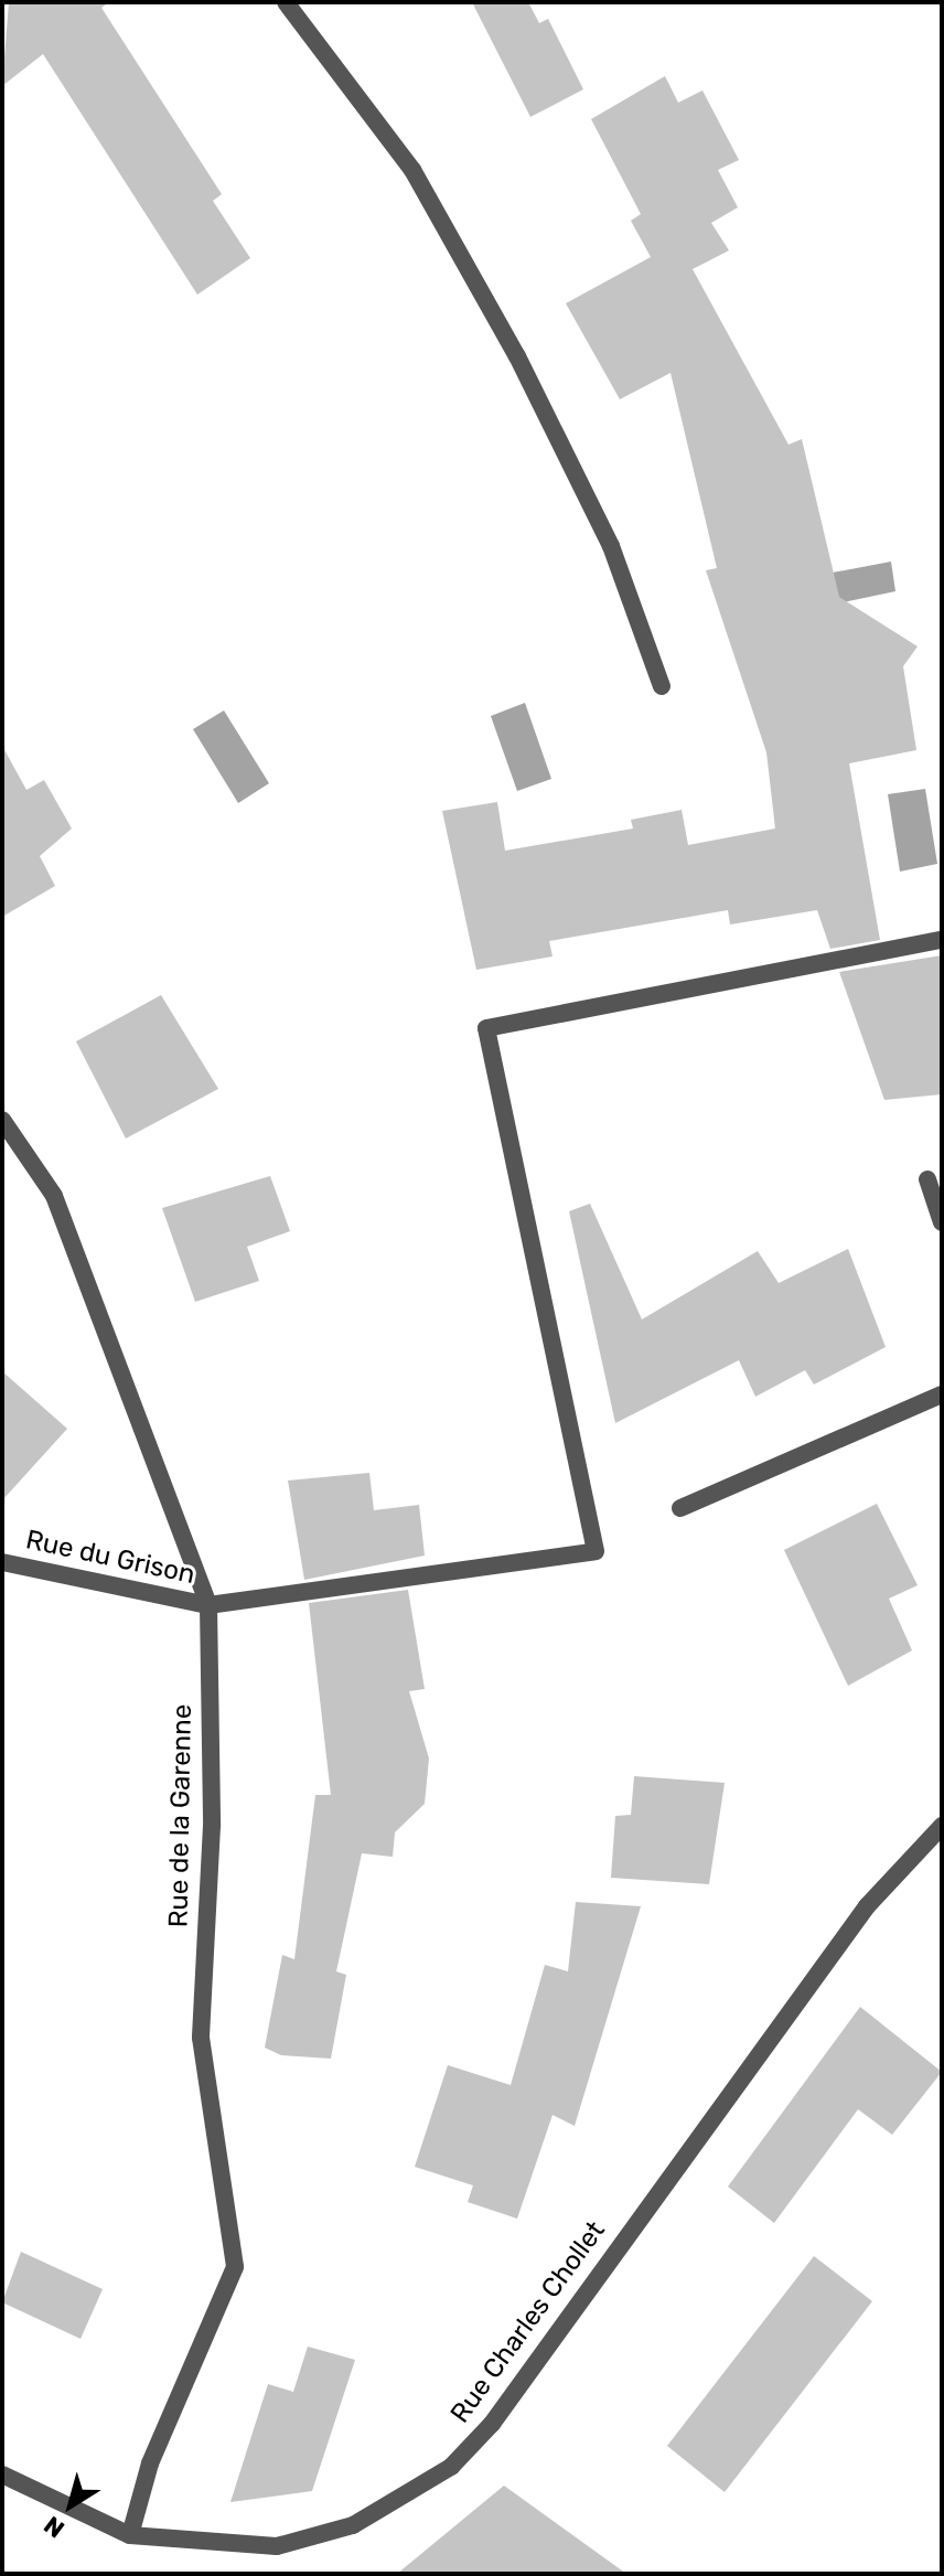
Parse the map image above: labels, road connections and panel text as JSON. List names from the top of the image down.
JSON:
{
  "streets": {
    "street": ["Rue du Grison", "Rue de la Garenne", "Rue Charles Chollet"]
  },
  "crossings": [
    ["Rue du Grison", "Rue de la Garenne"],
    ["Rue de la Garenne", "Rue Charles Chollet"]
  ],
  "north": "bottom left"
}
